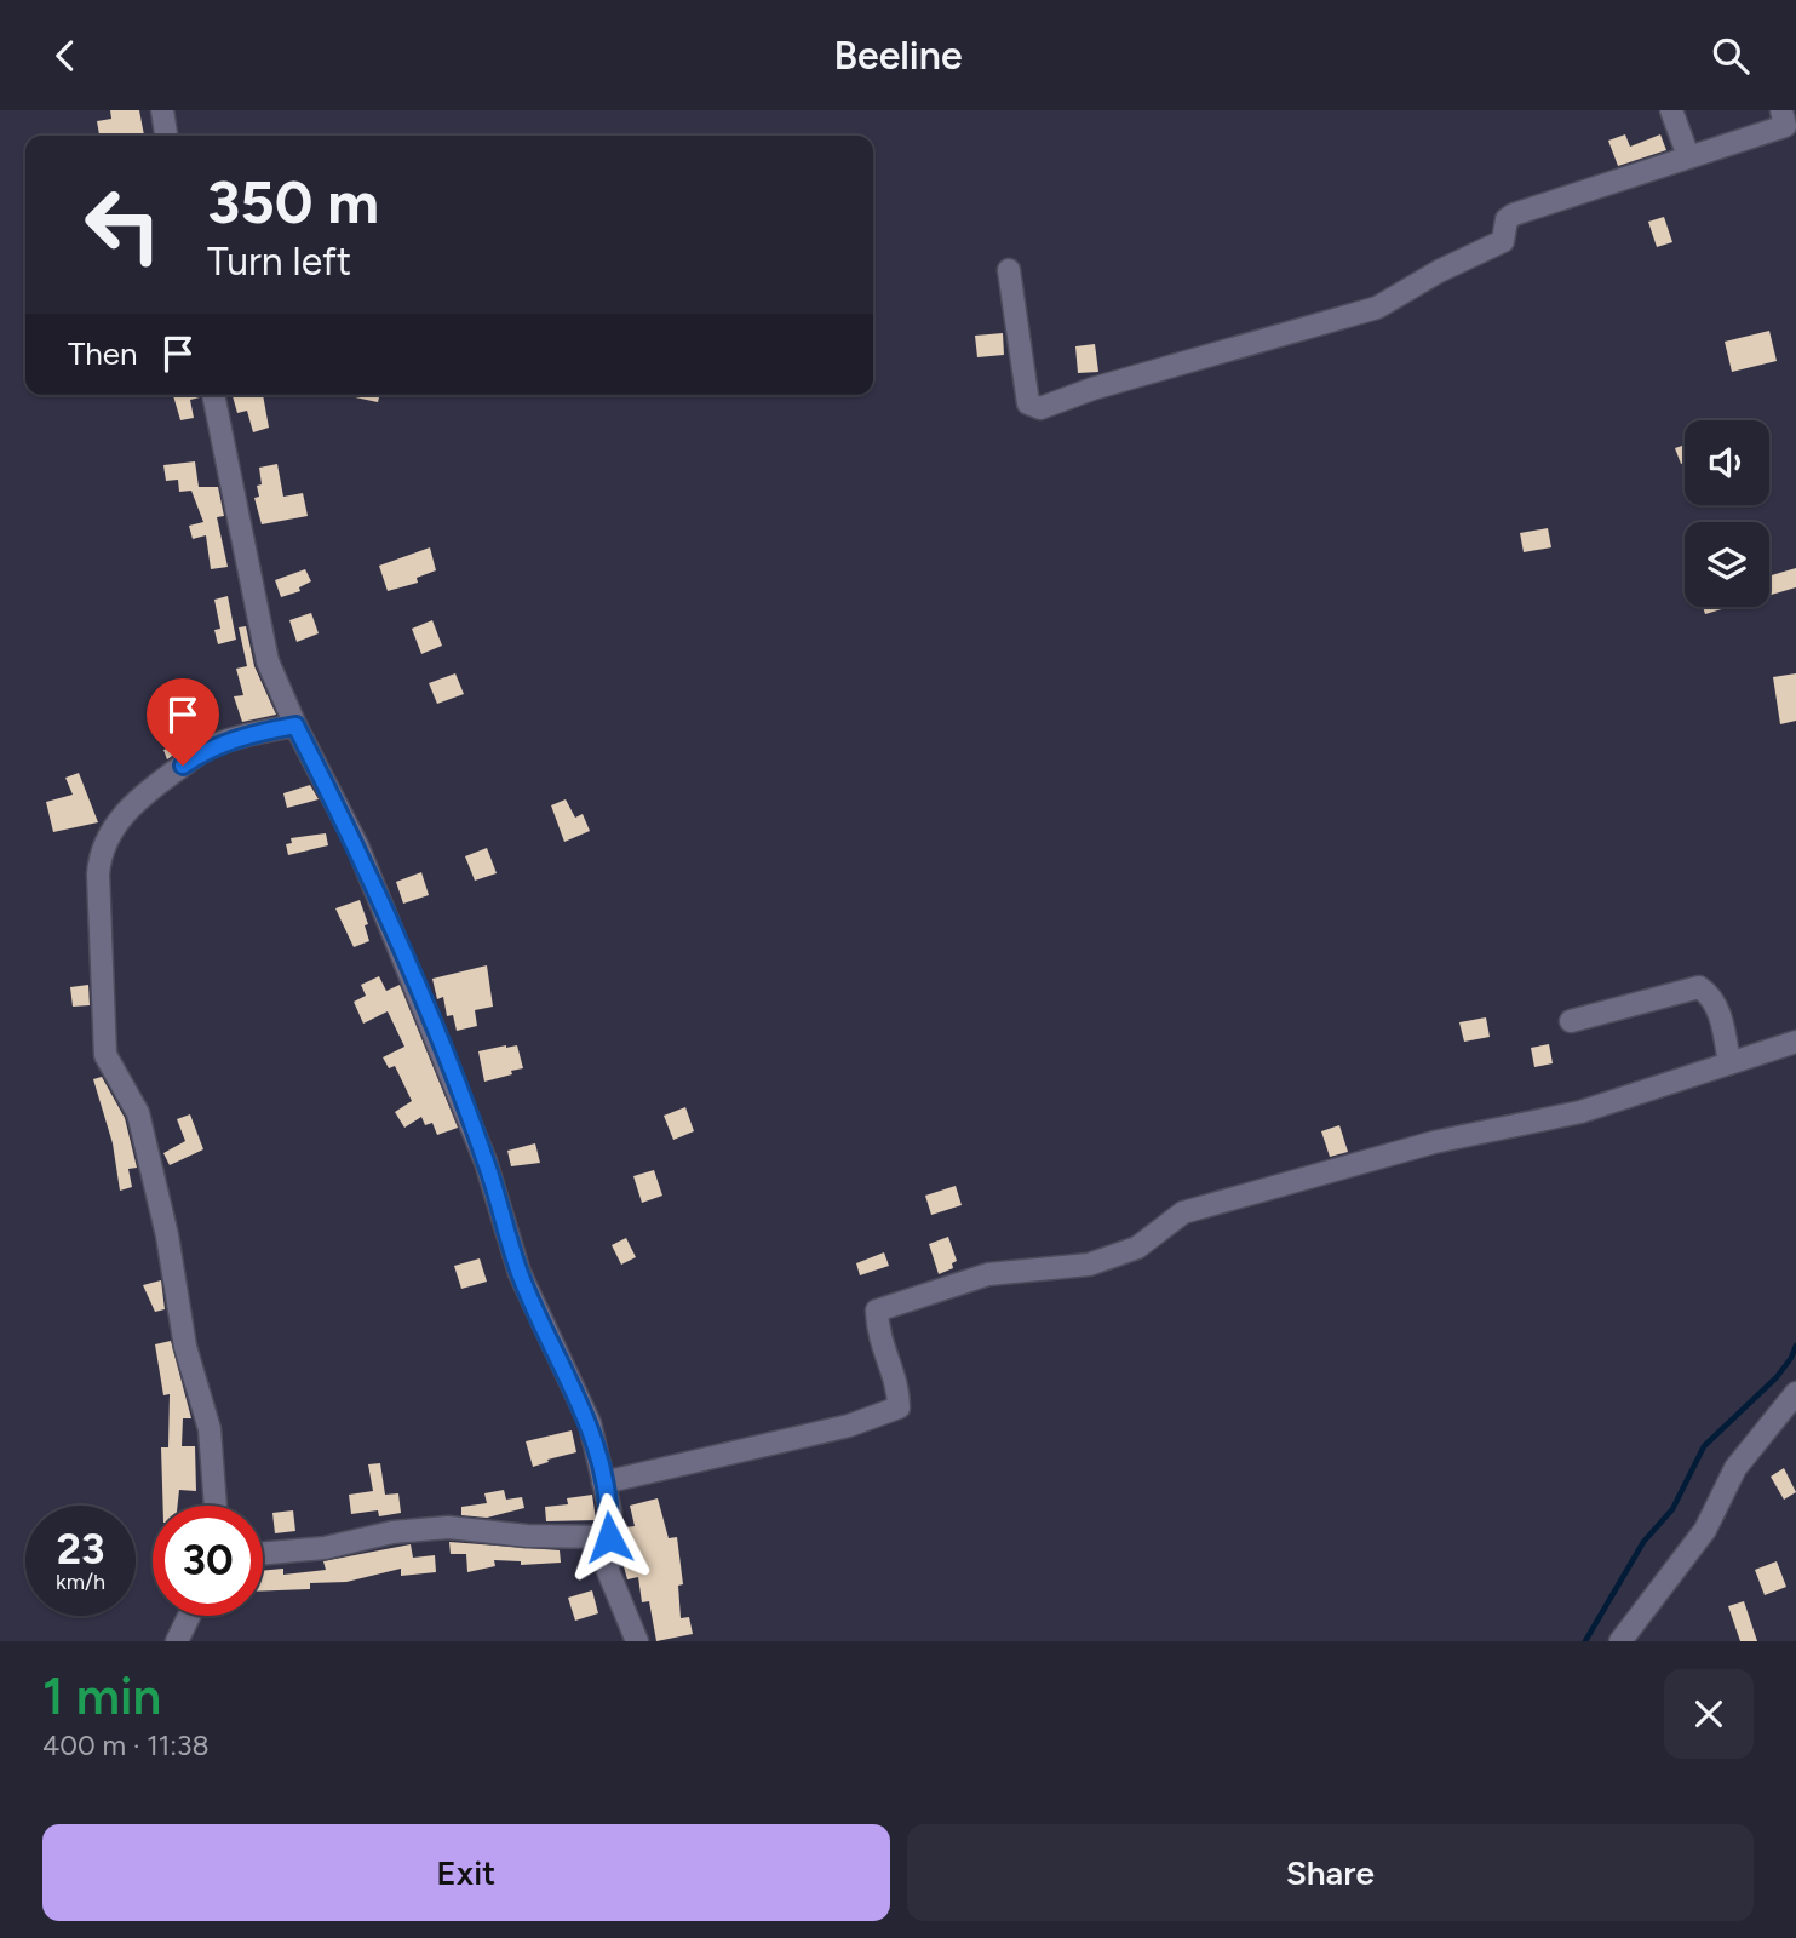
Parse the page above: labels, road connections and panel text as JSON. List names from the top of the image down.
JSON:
{
  "page": {
    "header": "Beeline",
    "turn": ["350 m", "Turn left"],
    "then": "Then",
    "speed": "23 km/h",
    "limit": "30",
    "heading": ["1 min", "400 m · 11:38"],
    "buttons": ["Exit", "Share"]
  }
}
